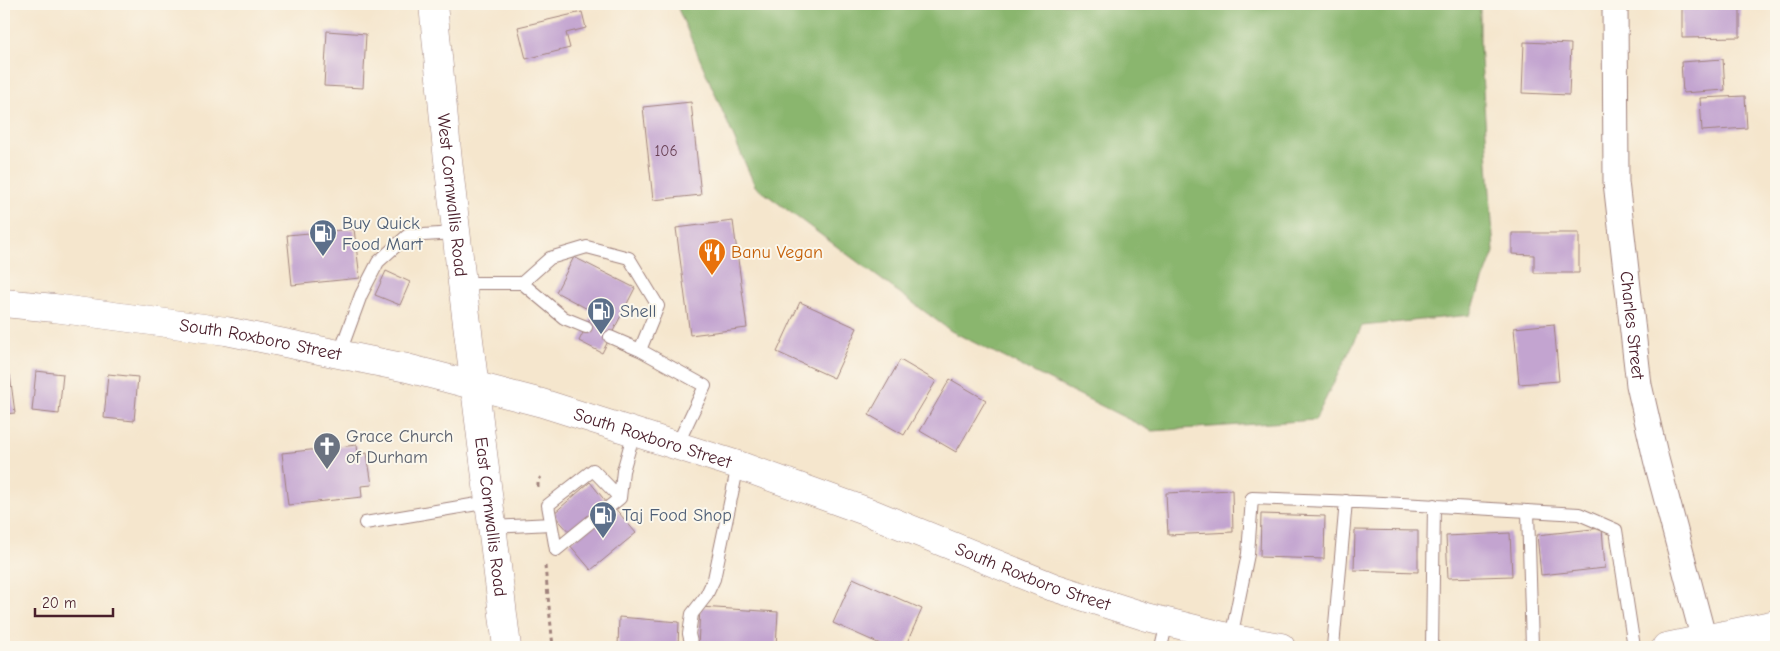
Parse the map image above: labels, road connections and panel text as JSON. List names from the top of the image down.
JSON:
{
  "streets": {
    "street": [
      "West Cornwallis Road",
      "Charles Street",
      "South Roxboro Street",
      "East Cornwallis Road"
    ]
  },
  "crossings": [
    ["West Cornwallis Road", "South Roxboro Street"],
    ["West Cornwallis Road", "East Cornwallis Road"],
    ["South Roxboro Street", "East Cornwallis Road"]
  ],
  "places": {
    "fuel station": ["Buy Quick Food Mart", "Shell", "Taj Food Shop"],
    "restaurant": ["Banu Vegan"],
    "church": ["Grace Church of Durham"]
  },
  "house_numbers": ["106"],
  "scale_bar": "20 m"
}
